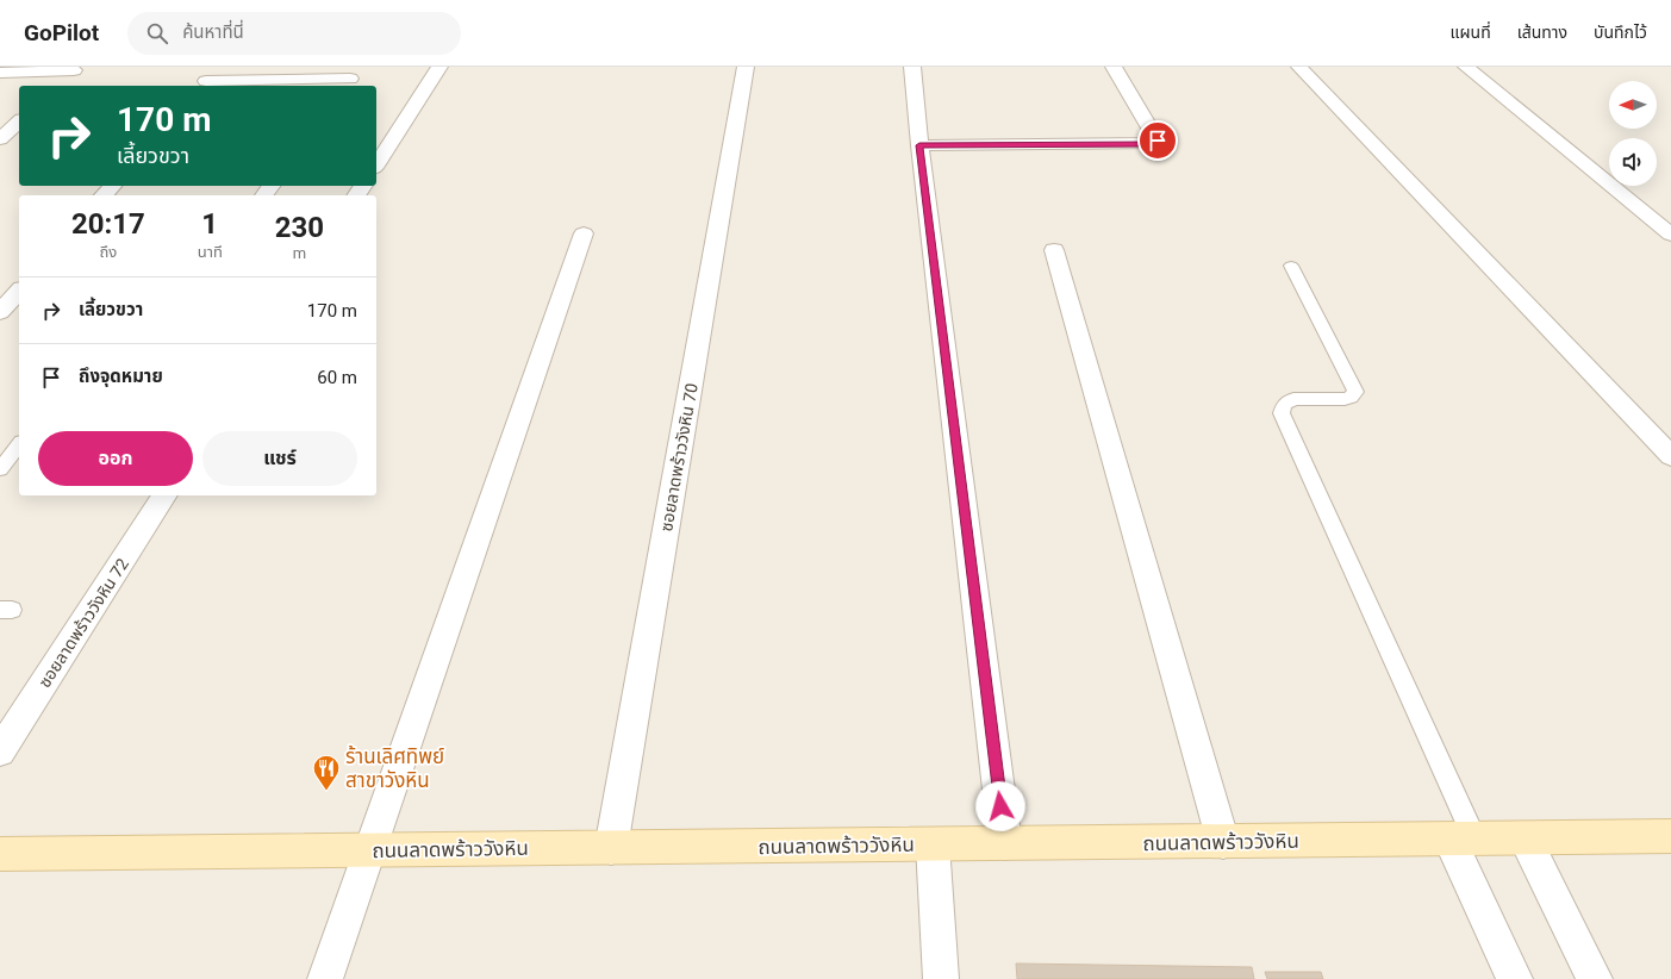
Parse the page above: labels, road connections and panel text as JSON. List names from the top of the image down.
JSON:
{
  "streets": {
    "main road": ["ถนนลาดพร้าววังหิน"],
    "street": ["ซอยลาดพร้าววังหิน 70", "ซอยลาดพร้าววังหิน 72"]
  },
  "crossings": [
    ["ซอยลาดพร้าววังหิน 70", "ถนนลาดพร้าววังหิน"]
  ],
  "places": {
    "restaurant": ["ร้านเลิศทิพย์ สาขาวังหิน"]
  },
  "north": "left",
  "page": {
    "header": "GoPilot",
    "search": "ค้นหาที่นี่",
    "nav": ["แผนที่", "เส้นทาง", "บันทึกไว้"],
    "turn": ["170 m", "เลี้ยวขวา"],
    "eta": [
      "20:17",
      "ถึง",
      "1",
      "นาที",
      "230",
      "m"
    ],
    "list": [
      {
        "name": "เลี้ยวขวา",
        "value": "170 m"
      },
      {
        "name": "ถึงจุดหมาย",
        "value": "60 m"
      }
    ],
    "buttons": ["ออก", "แชร์"]
  }
}
